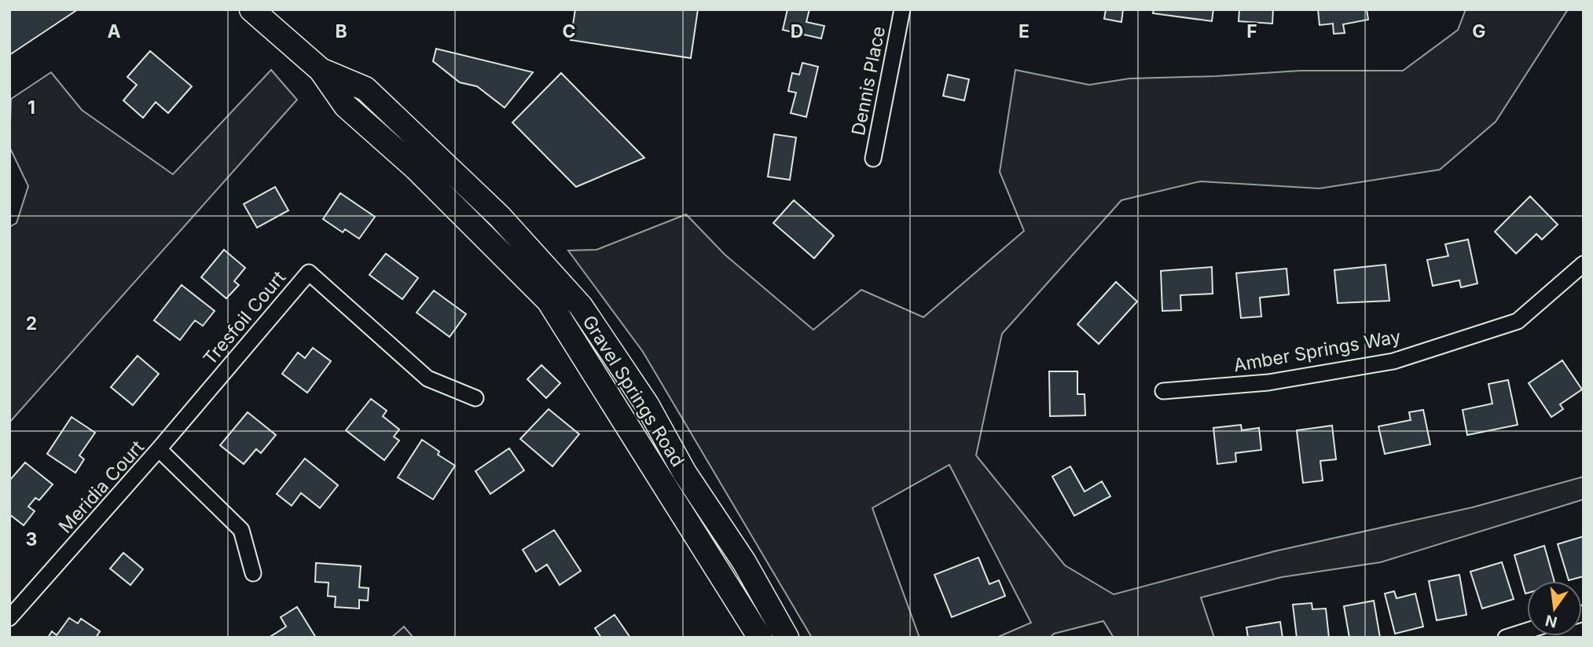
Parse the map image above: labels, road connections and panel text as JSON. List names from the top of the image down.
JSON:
{
  "streets": {
    "main road": ["Gravel Springs Road"],
    "street": [
      "Dennis Place",
      "Tresfoil Court",
      "Amber Springs Way",
      "Meridia Court"
    ]
  },
  "crossings": [
    ["Tresfoil Court", "Meridia Court"]
  ],
  "north": "bottom",
  "grid": {
    "columns": [
      "A",
      "B",
      "C",
      "D",
      "E",
      "F",
      "G"
    ],
    "rows": ["1", "2", "3"]
  }
}
